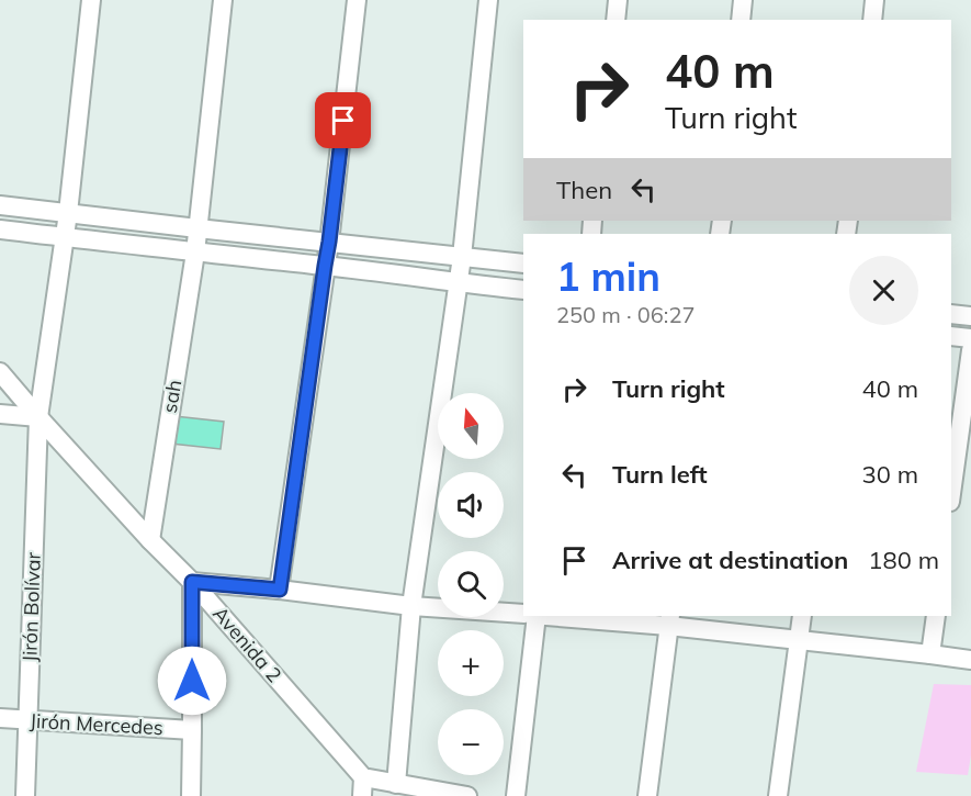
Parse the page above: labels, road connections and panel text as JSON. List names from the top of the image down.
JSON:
{
  "streets": {
    "street": [
      "sah",
      "Jirón Bolívar",
      "Avenida 2",
      "Jirón Mercedes"
    ]
  },
  "crossings": [
    ["sah", "Avenida 2"],
    ["Jirón Bolívar", "Avenida 2"],
    ["Jirón Bolívar", "Jirón Mercedes"]
  ],
  "north": "top",
  "page": {
    "turn": ["40 m", "Turn right"],
    "then": "Then",
    "heading": ["1 min", "250 m · 06:27"],
    "list": [
      {
        "name": "Turn right",
        "value": "40 m"
      },
      {
        "name": "Turn left",
        "value": "30 m"
      },
      {
        "name": "Arrive at destination",
        "value": "180 m"
      }
    ],
    "map_buttons": ["+", "−"]
  }
}
